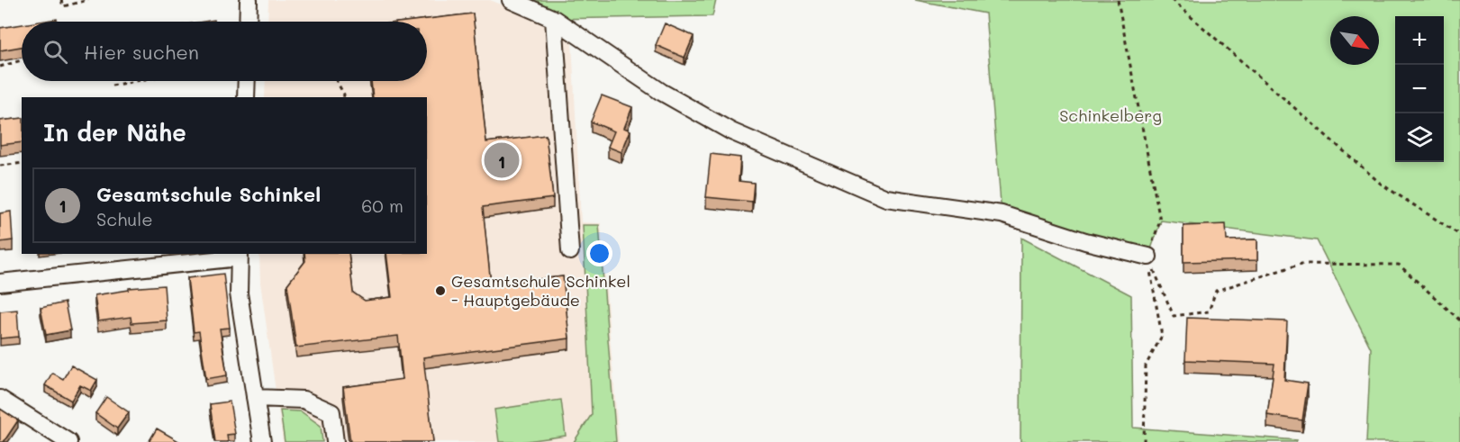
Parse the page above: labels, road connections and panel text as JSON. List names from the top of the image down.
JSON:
{
  "parks": ["Schinkelberg"],
  "places": ["Gesamtschule Schinkel - Hauptgebäude"],
  "north": "bottom right",
  "page": {
    "map_buttons": ["+", "−"],
    "search": "Hier suchen",
    "heading": "In der Nähe",
    "pins": "1",
    "list": [
      {
        "mark": "1",
        "name": "Gesamtschule Schinkel",
        "note": "Schule",
        "value": "60 m"
      }
    ]
  }
}
